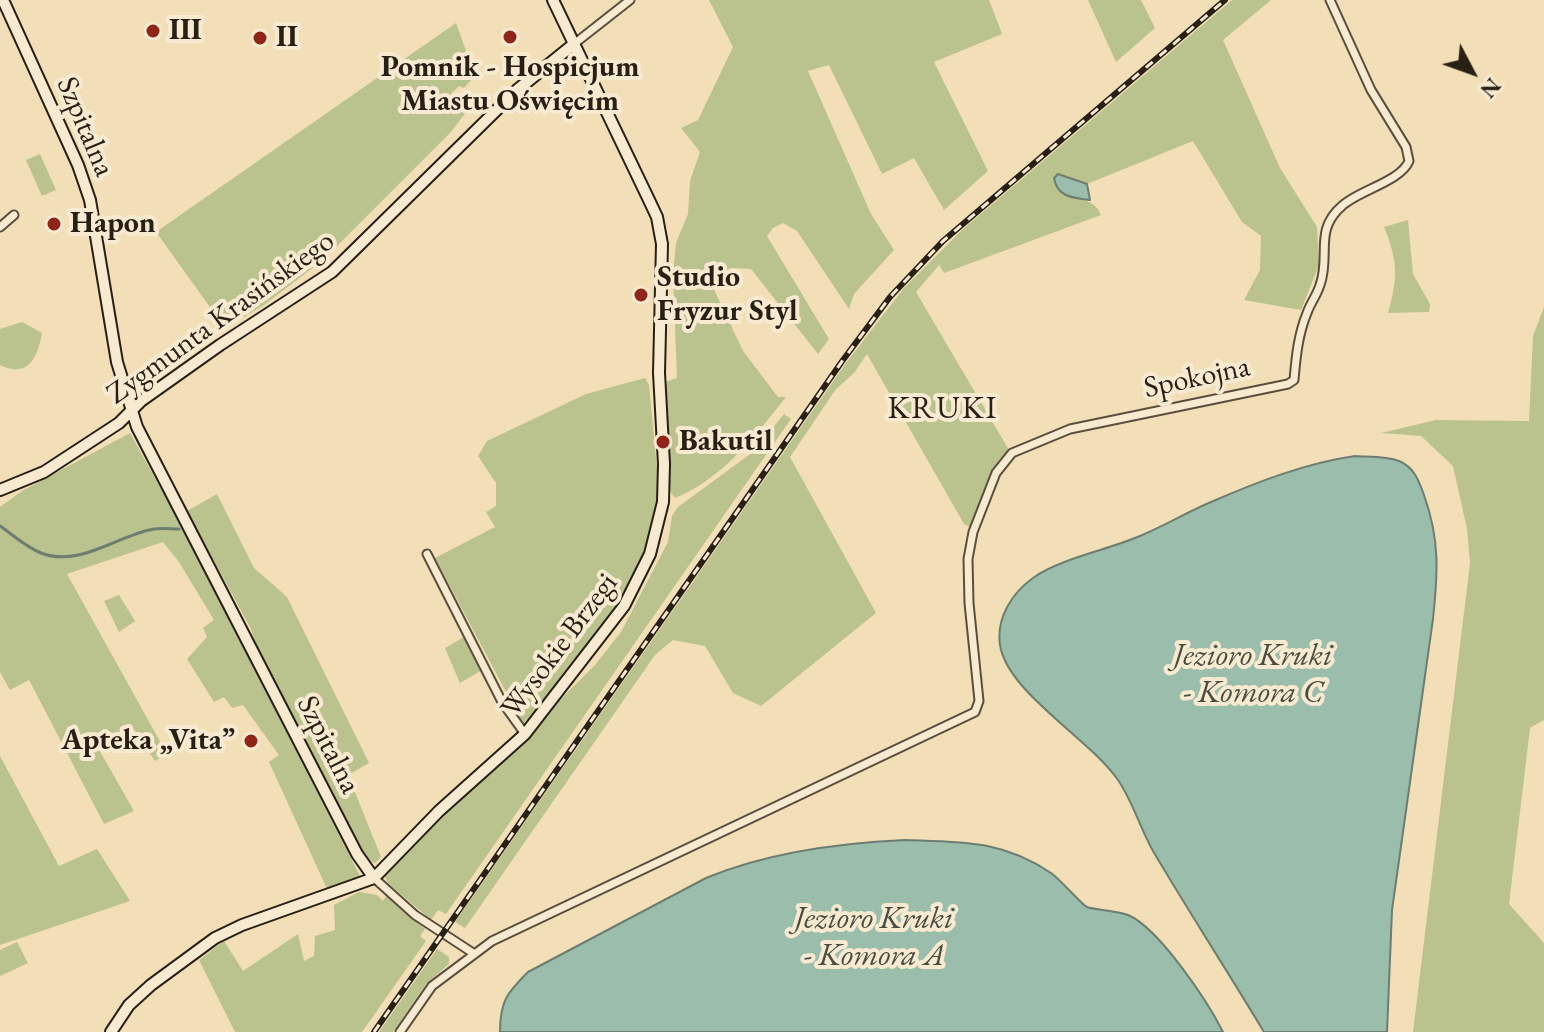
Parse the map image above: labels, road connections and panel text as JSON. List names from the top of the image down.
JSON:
{
  "streets": {
    "street": [
      "Szpitalna",
      "Zygmunta Krasińskiego",
      "Spokojna",
      "Wysokie Brzegi"
    ]
  },
  "crossings": [
    ["Szpitalna", "Zygmunta Krasińskiego"],
    ["Szpitalna", "Spokojna"],
    ["Szpitalna", "Wysokie Brzegi"],
    ["Zygmunta Krasińskiego", "Wysokie Brzegi"]
  ],
  "districts": ["KRUKI"],
  "water": ["Jezioro Kruki - Komora C", "Jezioro Kruki - Komora A"],
  "places": [
    "III",
    "Pomnik - Hospicjum Miastu Oświęcim",
    "II",
    "Hapon",
    "Studio Fryzur Styl",
    "Bakutil",
    "Apteka „Vita”"
  ],
  "north": "bottom right"
}
